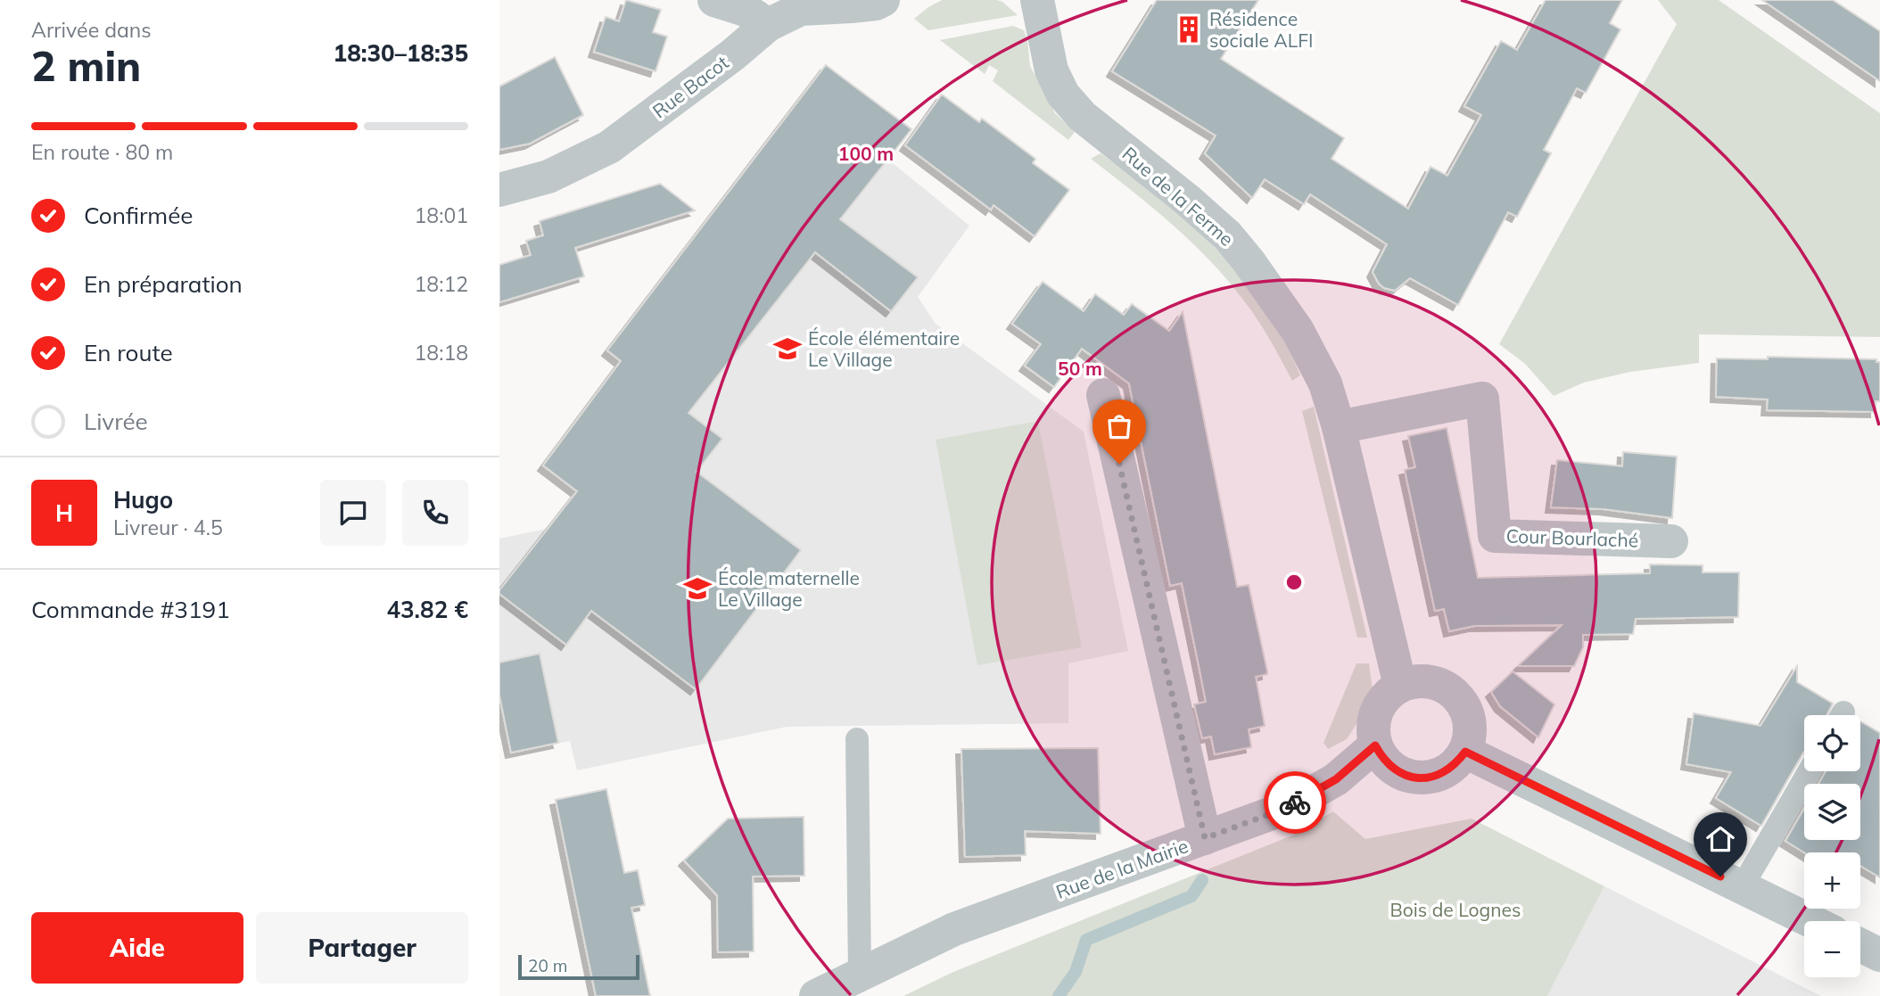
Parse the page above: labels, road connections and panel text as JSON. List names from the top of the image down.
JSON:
{
  "streets": {
    "street": [
      "Rue Bacot",
      "Rue de la Ferme",
      "Cour Bourlaché",
      "Rue de la Mairie"
    ]
  },
  "crossings": [
    ["Rue de la Ferme", "Cour Bourlaché"],
    ["Rue de la Ferme", "Rue de la Mairie"]
  ],
  "parks": ["Bois de Lognes"],
  "places": {
    "building": ["Résidence sociale ALFI"],
    "school or university": ["École élémentaire Le Village", "École maternelle Le Village"]
  },
  "scale_bar": "20 m",
  "page": {
    "heading": ["2 min", "Arrivée dans", "18:30–18:35"],
    "panel": [
      "Hugo",
      "Livreur · 4.5",
      "Commande #3191",
      "43.82 €"
    ],
    "bar": "En route · 80 m",
    "list": [
      ["Confirmée", "18:01"],
      ["En préparation", "18:12"],
      ["En route", "18:18"],
      "Livrée"
    ],
    "round": "H",
    "map_buttons": ["+", "−"],
    "buttons": ["Aide", "Partager"],
    "scale": "20 m"
  },
  "rings": ["100 m", "50 m"]
}
